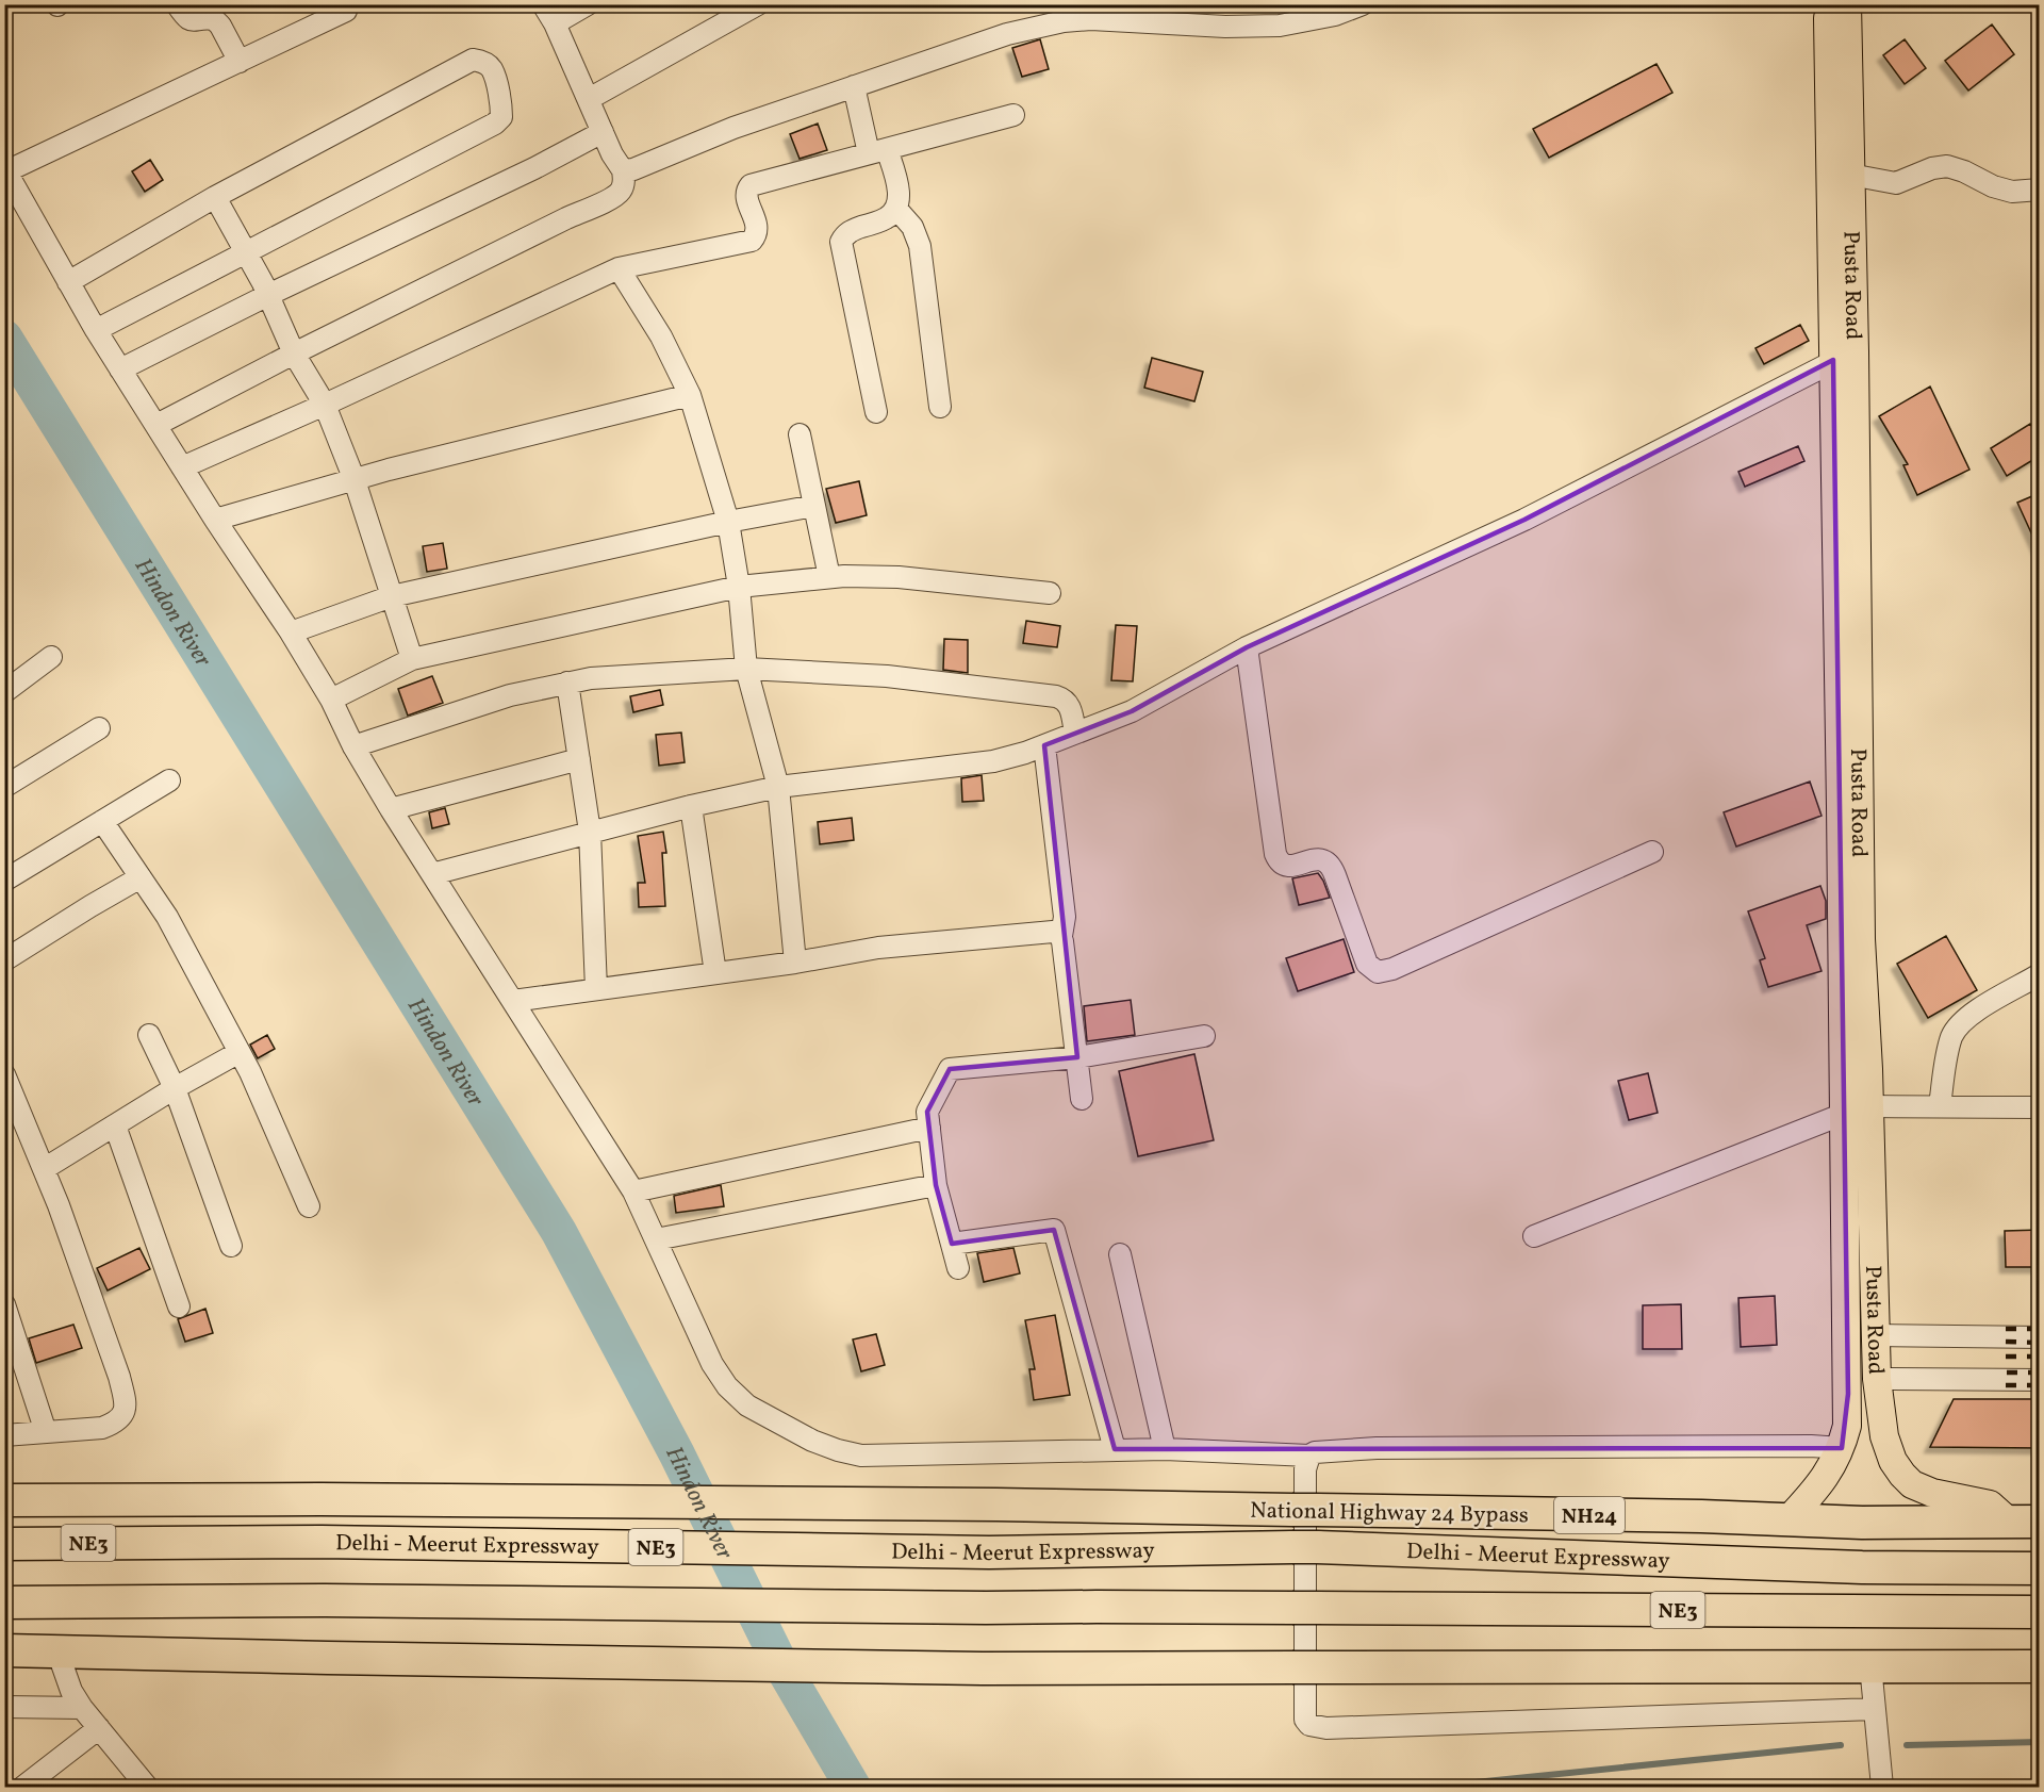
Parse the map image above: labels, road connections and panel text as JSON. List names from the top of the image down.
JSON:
{
  "streets": {
    "highway": [
      "National Highway 24 Bypass",
      "NH24",
      "NE3",
      "Delhi - Meerut Expressway"
    ],
    "main road": ["Pusta Road"]
  },
  "crossings": [
    ["Pusta Road", "National Highway 24 Bypass"]
  ],
  "water": ["Hindon River"]
}
